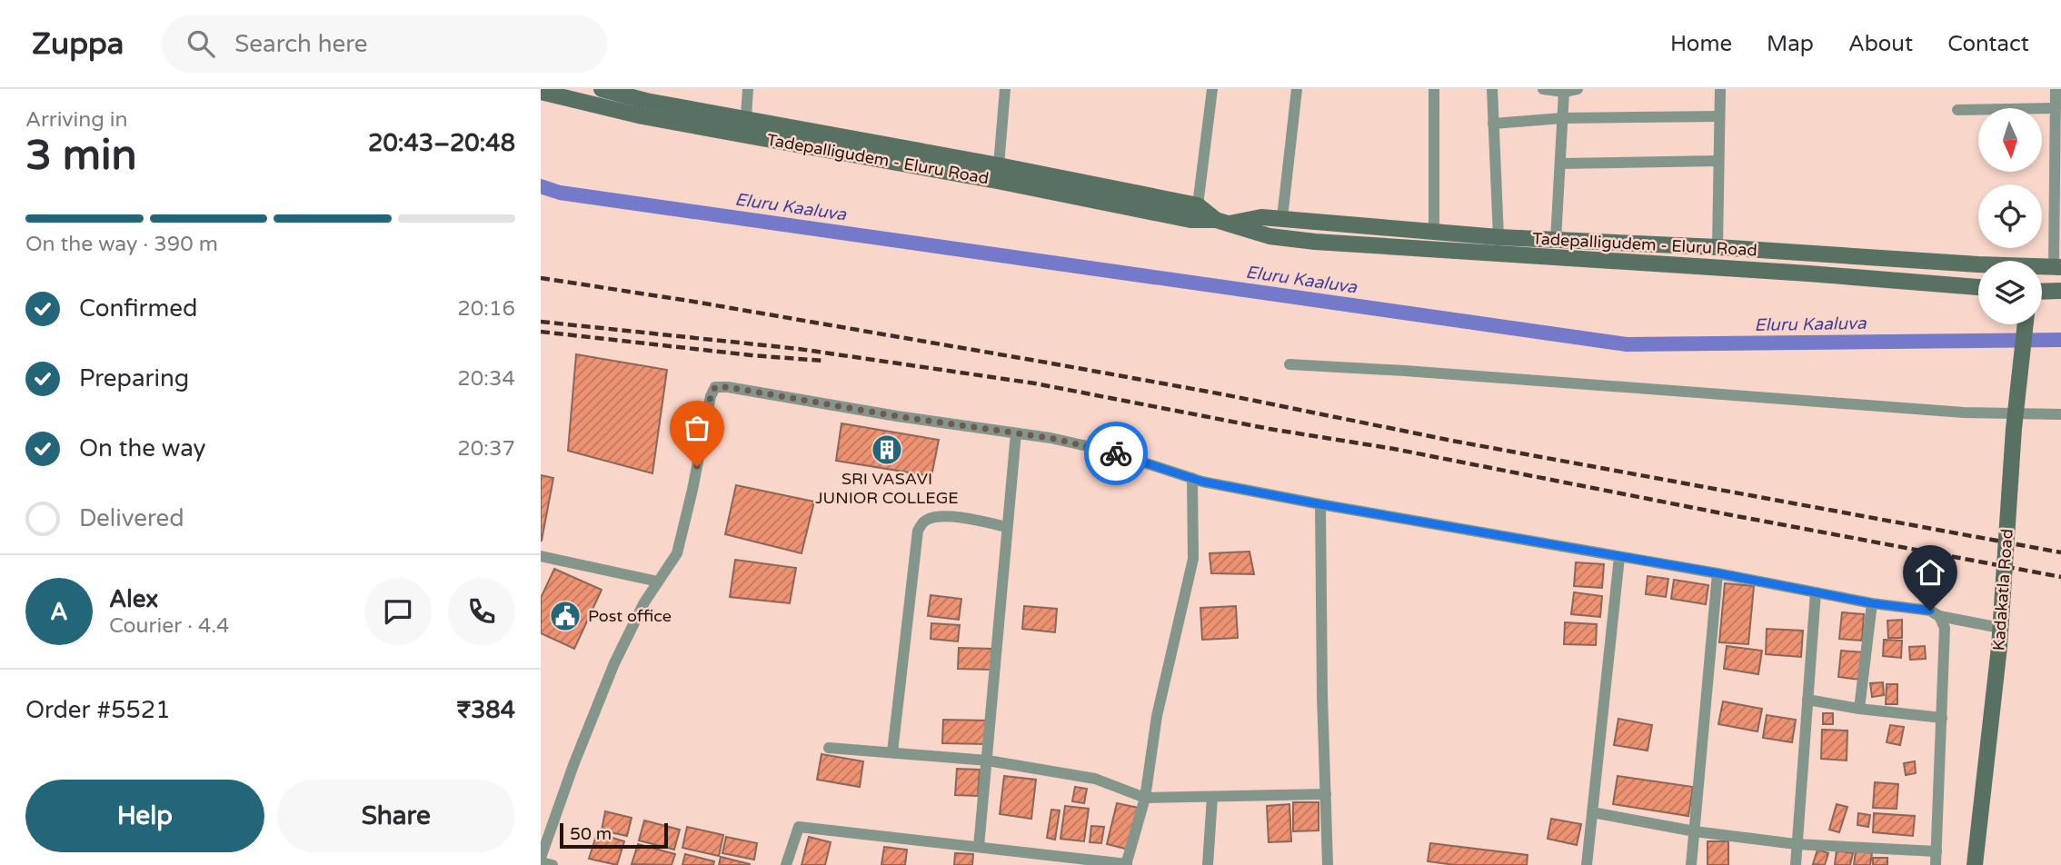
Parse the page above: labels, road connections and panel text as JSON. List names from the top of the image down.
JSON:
{
  "streets": {
    "main road": ["Tadepalligudem - Eluru Road", "Kadakatla Road"]
  },
  "water": ["Eluru Kaaluva"],
  "places": {
    "building": ["SRI VASAVI JUNIOR COLLEGE"],
    "public building": ["Post office"]
  },
  "scale_bar": "50 m",
  "north": "bottom",
  "page": {
    "header": "Zuppa",
    "search": "Search here",
    "nav": [
      "Home",
      "Map",
      "About",
      "Contact"
    ],
    "heading": ["3 min", "Arriving in", "20:43–20:48"],
    "panel": [
      "Alex",
      "Courier · 4.4",
      "Order #5521",
      "₹384"
    ],
    "bar": "On the way · 390 m",
    "list": [
      ["Confirmed", "20:16"],
      ["Preparing", "20:34"],
      ["On the way", "20:37"],
      "Delivered"
    ],
    "round": "A",
    "buttons": ["Help", "Share"],
    "scale": "50 m"
  }
}
